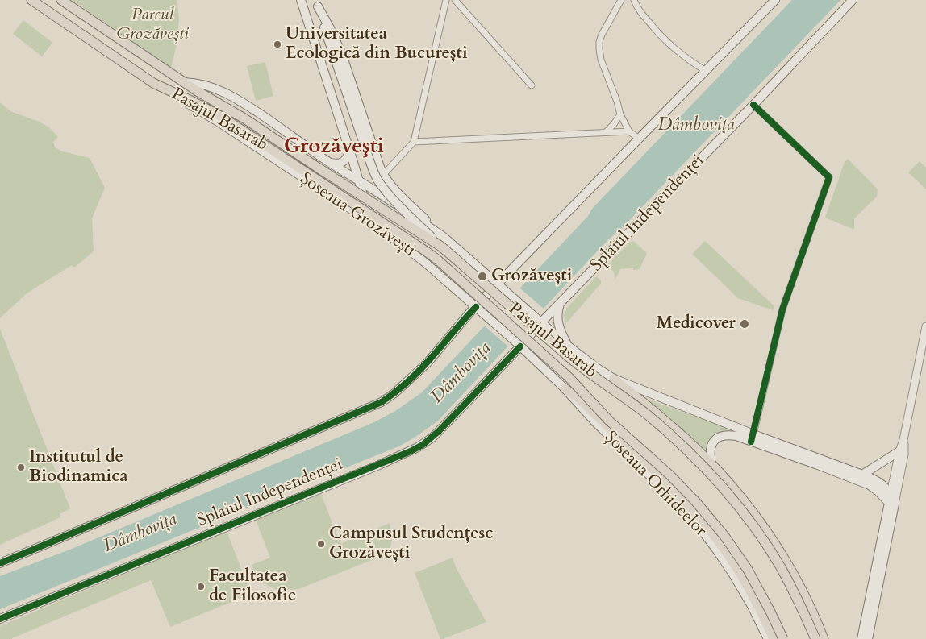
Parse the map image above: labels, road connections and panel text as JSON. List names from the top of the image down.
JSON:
{
  "streets": {
    "main road": [
      "Pasajul Basarab",
      "Splaiul Independenței",
      "Șoseaua Grozăvești",
      "Șoseaua Orhideelor"
    ]
  },
  "crossings": [
    ["Pasajul Basarab", "Șoseaua Grozăvești"],
    ["Splaiul Independenței", "Șoseaua Grozăvești"],
    ["Splaiul Independenței", "Șoseaua Orhideelor"],
    ["Șoseaua Grozăvești", "Șoseaua Orhideelor"]
  ],
  "districts": ["Grozăveşti"],
  "water": ["Dâmbovița"],
  "parks": ["Parcul Grozăvești"],
  "places": [
    "Universitatea Ecologică din București",
    "Grozăvești",
    "Medicover",
    "Institutul de Biodinamica",
    "Campusul Studențesc Grozăvești",
    "Facultatea de Filosofie"
  ]
}
